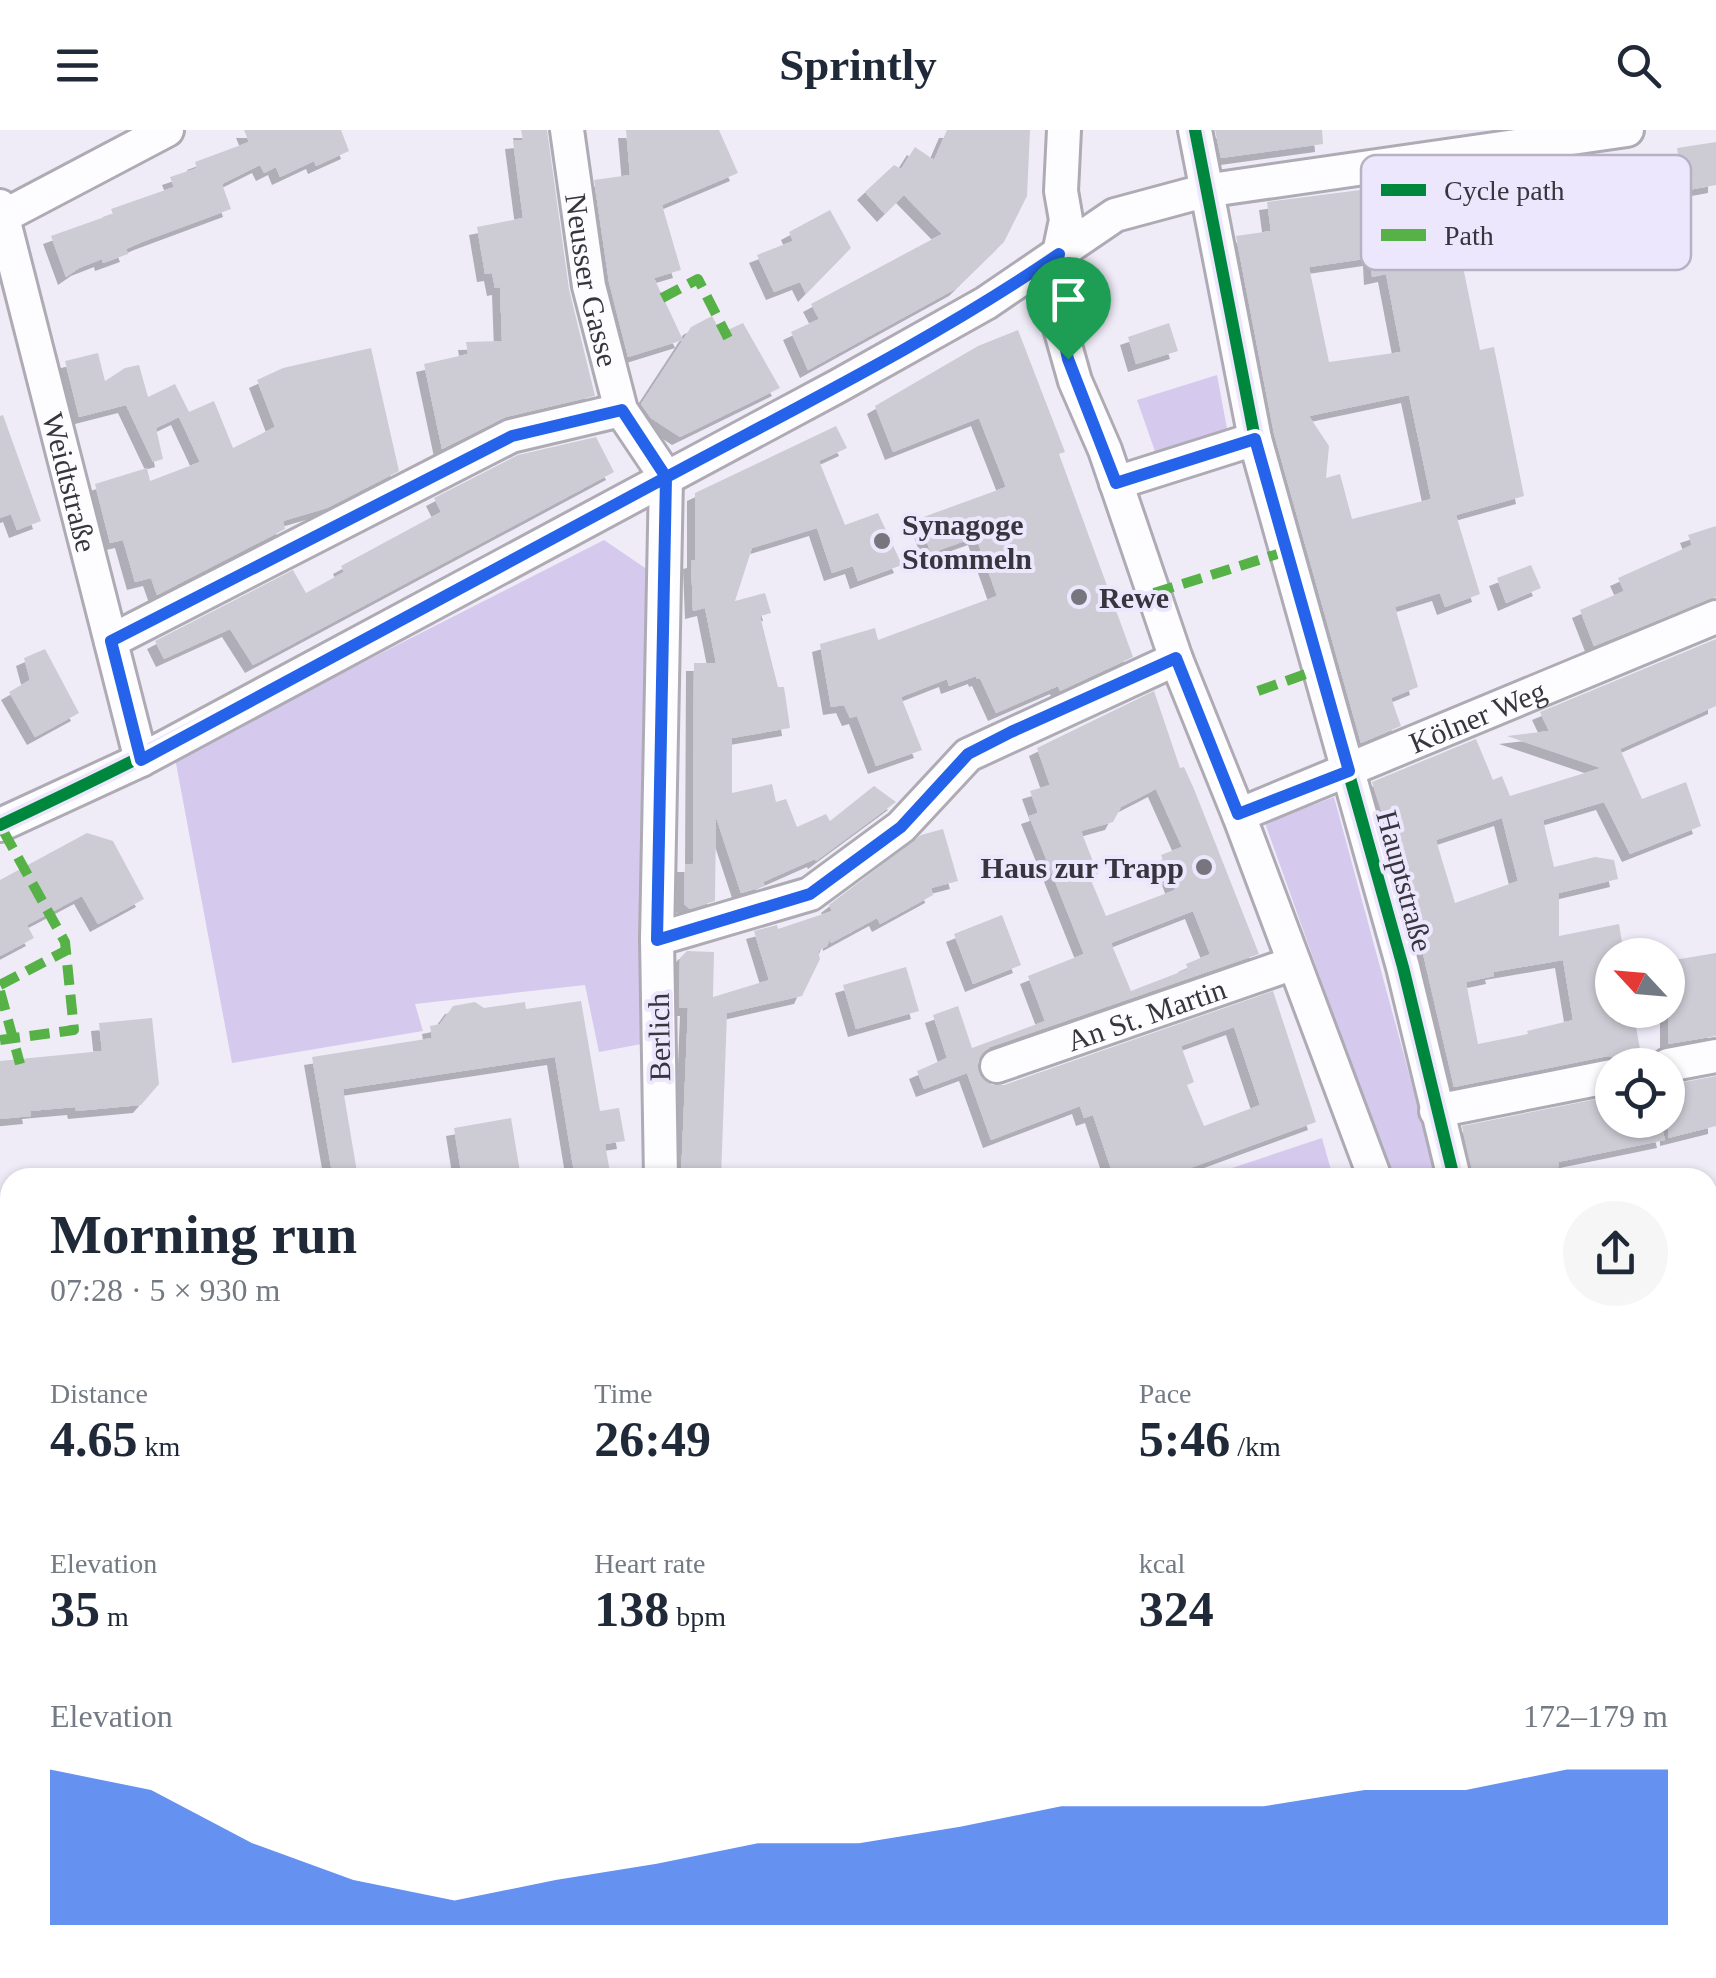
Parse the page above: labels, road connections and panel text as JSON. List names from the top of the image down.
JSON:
{
  "streets": {
    "street": [
      "Neusser Gasse",
      "Weidtstraße",
      "Kölner Weg",
      "Hauptstraße",
      "An St. Martin",
      "Berlich"
    ]
  },
  "crossings": [
    ["Neusser Gasse", "Berlich"],
    ["Kölner Weg", "Hauptstraße"]
  ],
  "places": ["Synagoge Stommeln", "Rewe", "Haus zur Trapp"],
  "legend": ["Cycle path", "Path"],
  "north": "top left",
  "page": {
    "header": "Sprintly",
    "heading": ["Morning run", "07:28 · 5 × 930 m"],
    "stats": [
      ["Distance", "4.65 km"],
      ["Time", "26:49"],
      ["Pace", "5:46 /km"],
      ["Elevation", "35 m"],
      ["Heart rate", "138 bpm"],
      ["kcal", "324"]
    ],
    "chart": ["Elevation", "172–179 m"]
  }
}
